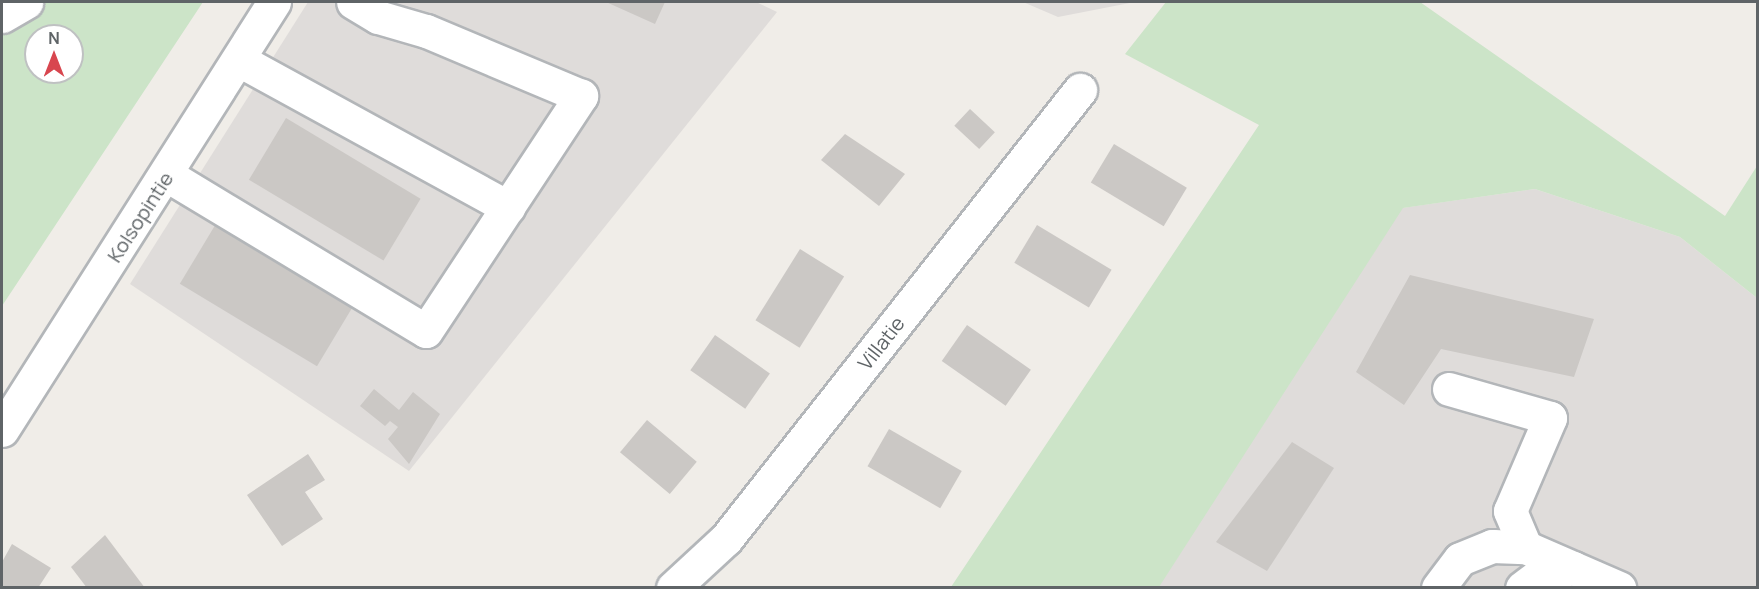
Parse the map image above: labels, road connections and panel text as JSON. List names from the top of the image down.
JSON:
{
  "streets": {
    "street": ["Kolsopintie", "Villatie"]
  },
  "north": "top"
}
